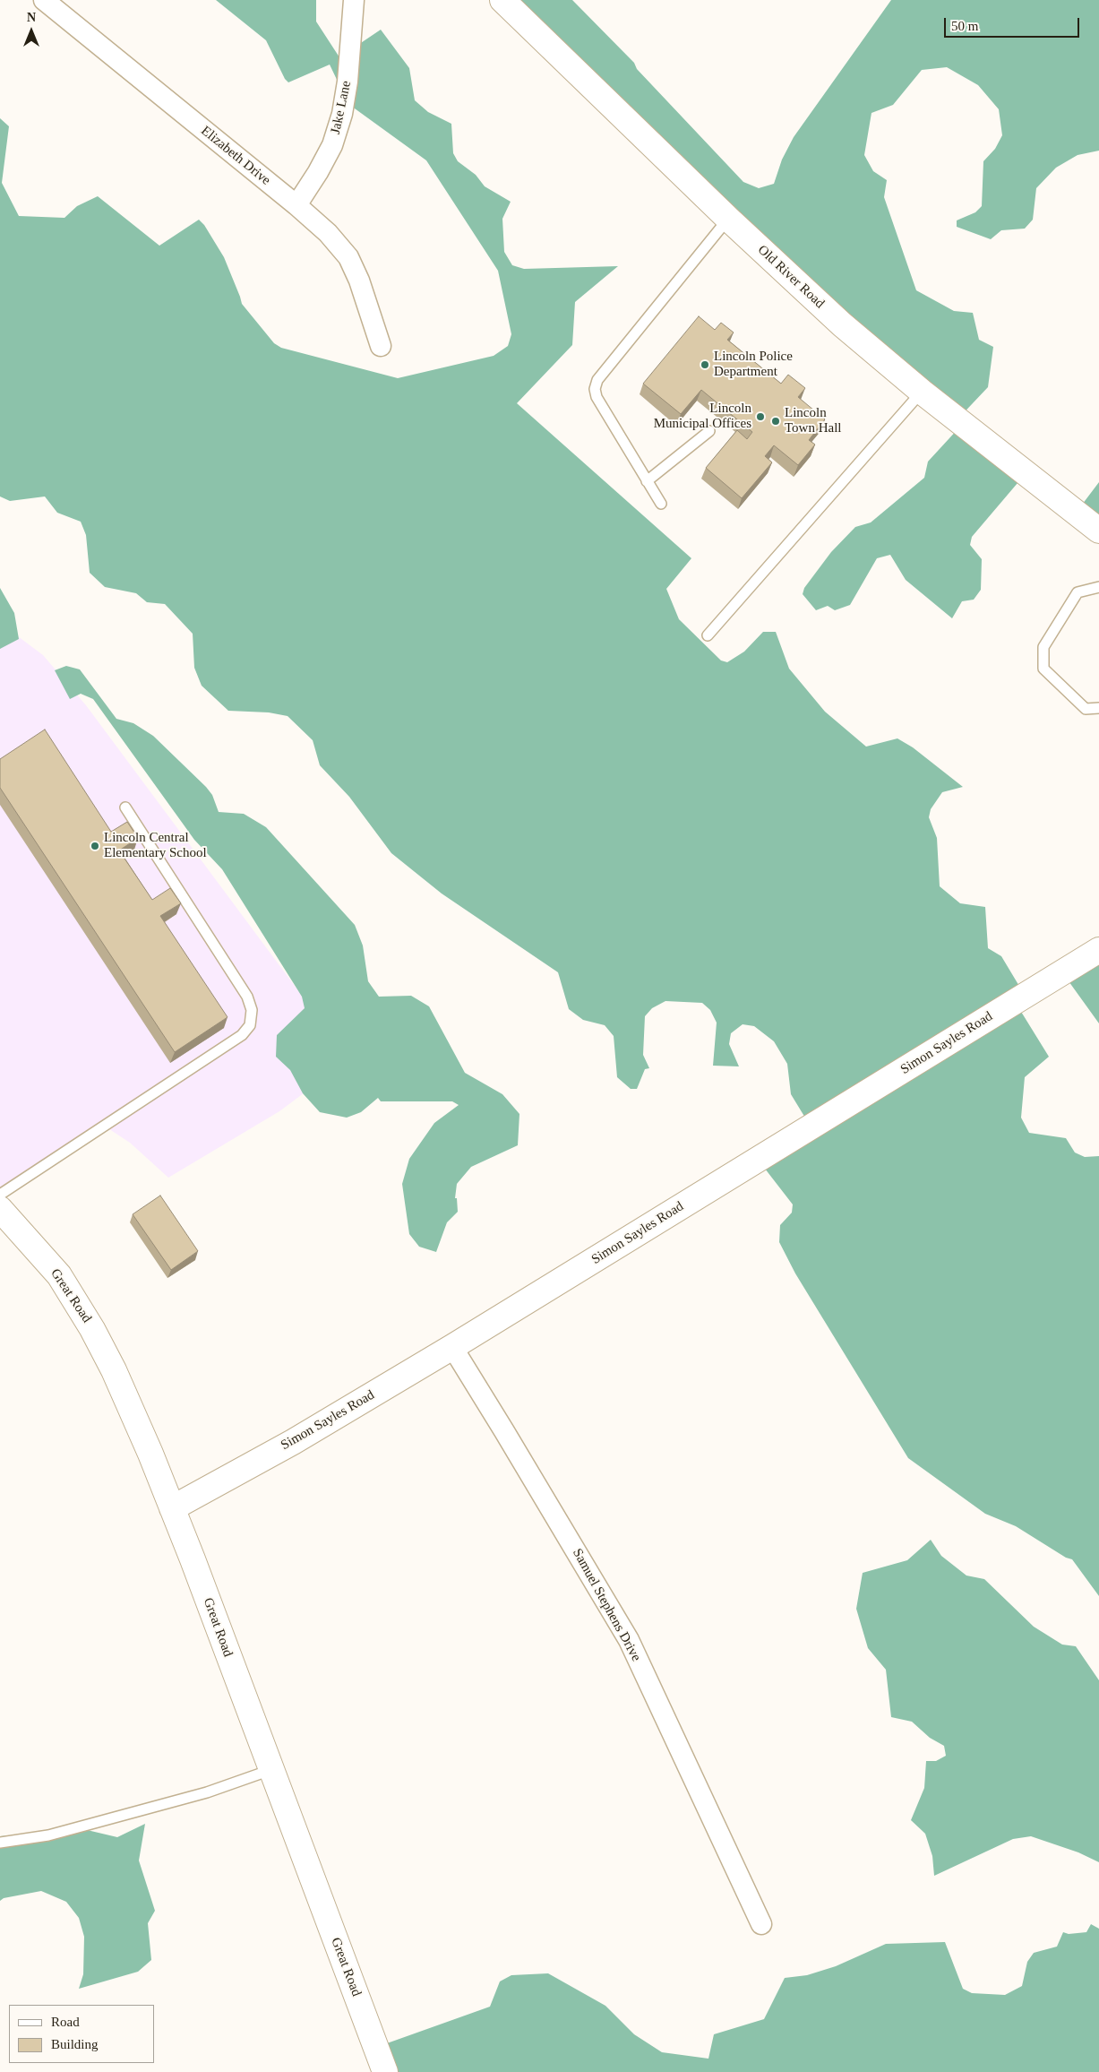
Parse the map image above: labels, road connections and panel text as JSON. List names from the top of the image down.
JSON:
{
  "streets": {
    "street": [
      "Jake Lane",
      "Elizabeth Drive",
      "Old River Road",
      "Simon Sayles Road",
      "Great Road",
      "Samuel Stephens Drive"
    ]
  },
  "crossings": [
    ["Jake Lane", "Elizabeth Drive"],
    ["Simon Sayles Road", "Great Road"],
    ["Simon Sayles Road", "Samuel Stephens Drive"]
  ],
  "places": [
    "Lincoln Police Department",
    "Lincoln Municipal Offices",
    "Lincoln Town Hall",
    "Lincoln Central Elementary School"
  ],
  "legend": ["Road", "Building"],
  "scale_bar": "50 m",
  "north": "top"
}
